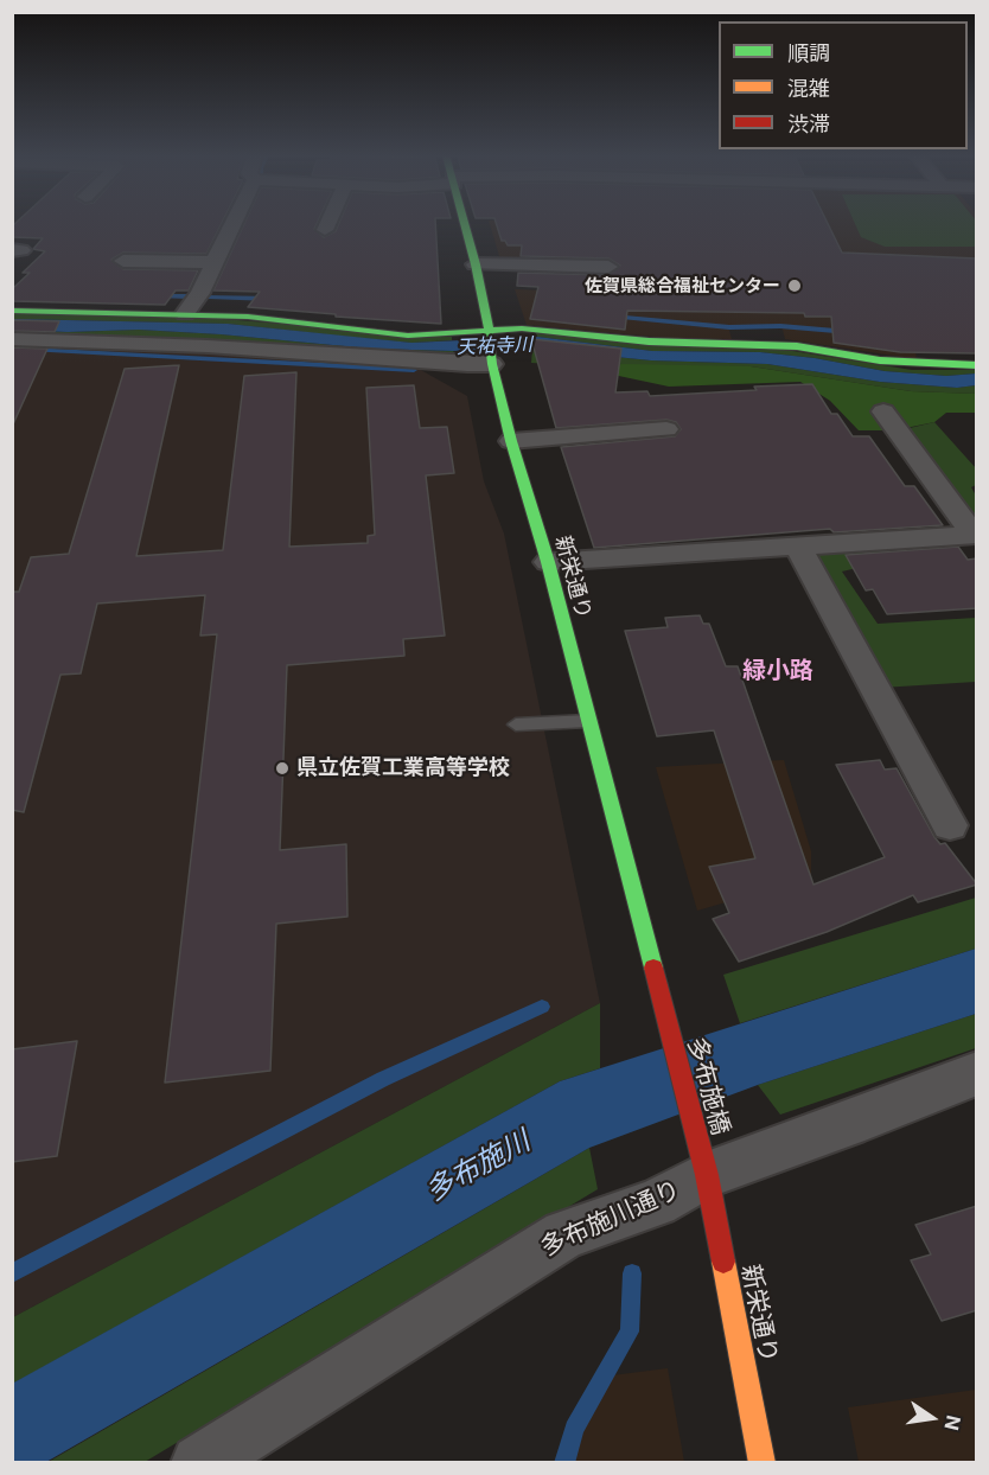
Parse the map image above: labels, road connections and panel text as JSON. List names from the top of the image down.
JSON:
{
  "streets": {
    "street": ["新栄通り", "多布施橋", "多布施川通り"]
  },
  "crossings": [
    ["新栄通り", "多布施橋"],
    ["新栄通り", "多布施川通り"],
    ["多布施橋", "多布施川通り"]
  ],
  "districts": ["緑小路"],
  "water": ["天祐寺川", "多布施川"],
  "places": ["佐賀県総合福祉センター", "県立佐賀工業高等学校"],
  "legend": ["順調", "混雑", "渋滞"],
  "north": "right"
}
